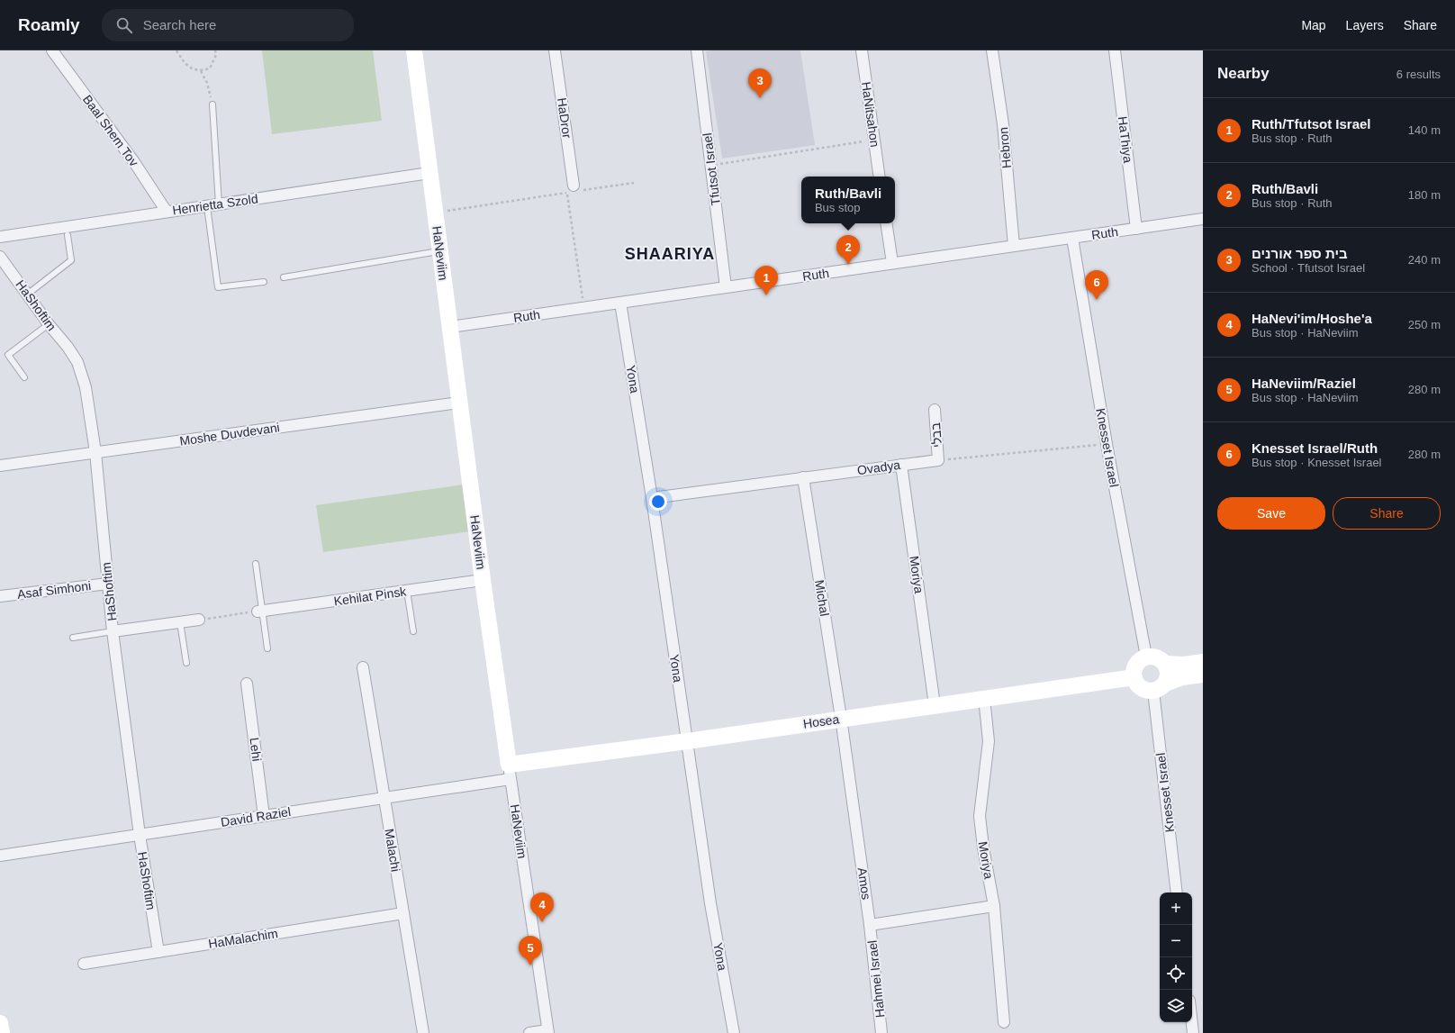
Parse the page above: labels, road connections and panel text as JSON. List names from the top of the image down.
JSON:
{
  "streets": {
    "street": [
      "HaNitsahon",
      "HaDror",
      "Baal Shem Tov",
      "HaThiya",
      "Hebron",
      "Tfutsot Israel",
      "Henrietta Szold",
      "Ruth",
      "HaNeviim",
      "HaShoftim",
      "Yona",
      "Moshe Duvdevani",
      "בבלי",
      "Knesset Israel",
      "Ovadya",
      "Moriya",
      "Asaf Simhoni",
      "Kehilat Pinsk",
      "Michal",
      "Hosea",
      "Lehi",
      "David Raziel",
      "Malachi",
      "Amos",
      "HaMalachim",
      "Hahmei Israel"
    ]
  },
  "crossings": [
    ["Baal Shem Tov", "Henrietta Szold"],
    ["HaThiya", "Ruth"],
    ["Hebron", "Ruth"],
    ["Tfutsot Israel", "Ruth"],
    ["Henrietta Szold", "HaNeviim"],
    ["Ruth", "HaNeviim"],
    ["Ruth", "Yona"],
    ["Ruth", "Knesset Israel"],
    ["HaNeviim", "Moshe Duvdevani"],
    ["HaNeviim", "Kehilat Pinsk"],
    ["HaNeviim", "Hosea"],
    ["HaNeviim", "David Raziel"],
    ["HaShoftim", "Moshe Duvdevani"],
    ["HaShoftim", "Asaf Simhoni"],
    ["HaShoftim", "David Raziel"],
    ["HaShoftim", "HaMalachim"],
    ["Yona", "Ovadya"],
    ["Yona", "Hosea"],
    ["בבלי", "Ovadya"],
    ["Knesset Israel", "Hosea"],
    ["Ovadya", "Moriya"],
    ["Ovadya", "Michal"],
    ["Moriya", "Hosea"],
    ["Michal", "Hosea"],
    ["Michal", "Amos"],
    ["Hosea", "David Raziel"],
    ["Hosea", "Amos"],
    ["Lehi", "David Raziel"],
    ["David Raziel", "Malachi"],
    ["Malachi", "HaMalachim"],
    ["Amos", "Hahmei Israel"]
  ],
  "districts": ["SHAARIYA"],
  "page": {
    "header": "Roamly",
    "search": "Search here",
    "nav": ["Map", "Layers", "Share"],
    "heading": ["Nearby", "6 results"],
    "pins": [
      "3",
      "2",
      "1",
      "6",
      "4",
      "5"
    ],
    "list": [
      {
        "mark": "1",
        "name": "Ruth/Tfutsot Israel",
        "note": "Bus stop · Ruth",
        "value": "140 m"
      },
      {
        "mark": "2",
        "name": "Ruth/Bavli",
        "note": "Bus stop · Ruth",
        "value": "180 m"
      },
      {
        "mark": "3",
        "name": "בית ספר אורנים",
        "note": "School · Tfutsot Israel",
        "value": "240 m"
      },
      {
        "mark": "4",
        "name": "HaNevi'im/Hoshe'a",
        "note": "Bus stop · HaNeviim",
        "value": "250 m"
      },
      {
        "mark": "5",
        "name": "HaNeviim/Raziel",
        "note": "Bus stop · HaNeviim",
        "value": "280 m"
      },
      {
        "mark": "6",
        "name": "Knesset Israel/Ruth",
        "note": "Bus stop · Knesset Israel",
        "value": "280 m"
      }
    ],
    "popup": ["Ruth/Bavli", "Bus stop"],
    "buttons": ["Save", "Share"],
    "map_buttons": ["+", "−"]
  }
}
